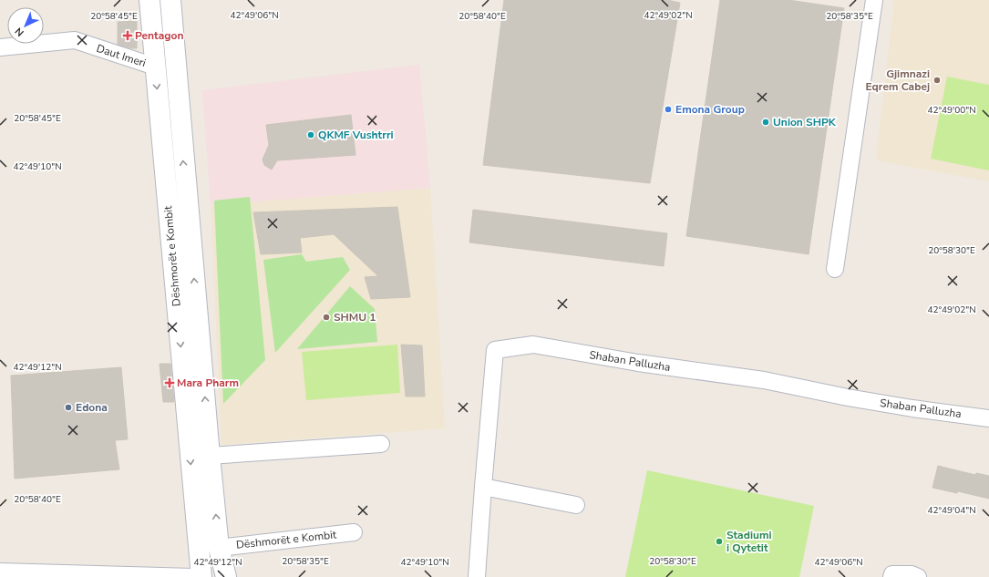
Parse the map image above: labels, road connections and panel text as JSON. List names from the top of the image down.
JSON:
{
  "streets": {
    "street": ["Daut Imeri", "Dëshmorët e Kombit", "Shaban Palluzha"]
  },
  "crossings": [
    ["Daut Imeri", "Dëshmorët e Kombit"]
  ],
  "places": {
    "health": ["Pentagon", "Mara Pharm"],
    "other": [
      "Gjimnazi Eqrem Cabej",
      "Emona Group",
      "Union SHPK",
      "QKMF Vushtrri",
      "SHMU 1",
      "Edona",
      "Stadiumi i Qytetit"
    ]
  },
  "north": "bottom left",
  "coordinates": [
    "42°49'02\"N",
    "42°49'06\"N",
    "20°58'35\"E",
    "20°58'45\"E",
    "20°58'40\"E",
    "42°49'00\"N",
    "42°49'10\"N",
    "20°58'30\"E",
    "42°49'12\"N",
    "42°49'04\"N"
  ]
}
